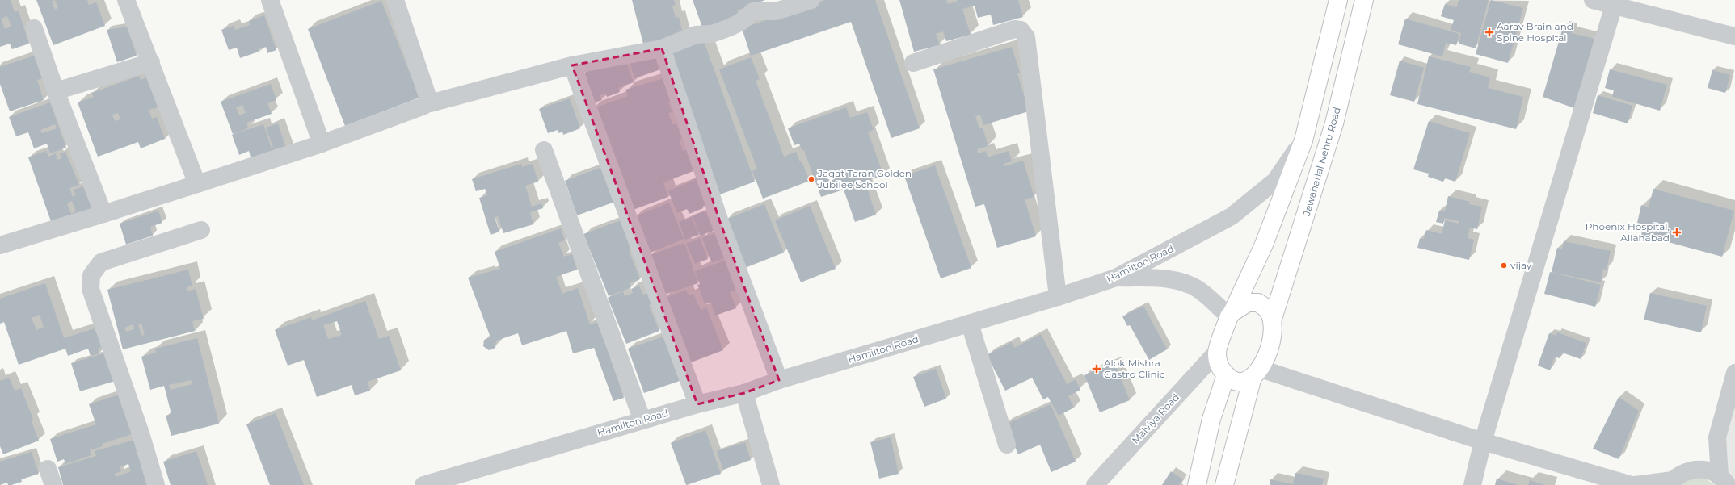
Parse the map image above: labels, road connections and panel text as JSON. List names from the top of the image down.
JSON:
{
  "streets": {
    "highway": ["Jawaharlal Nehru Road"],
    "street": ["Hamilton Road", "Malviya Road"]
  },
  "crossings": [
    ["Jawaharlal Nehru Road", "Malviya Road"]
  ],
  "places": {
    "health": ["Aarav Brain and Spine Hospital", "Phoenix Hospital, Allahabad", "Alok Mishra Gastro Clinic"],
    "other": ["Jagat Taran Golden Jubilee School", "vijay"]
  }
}
